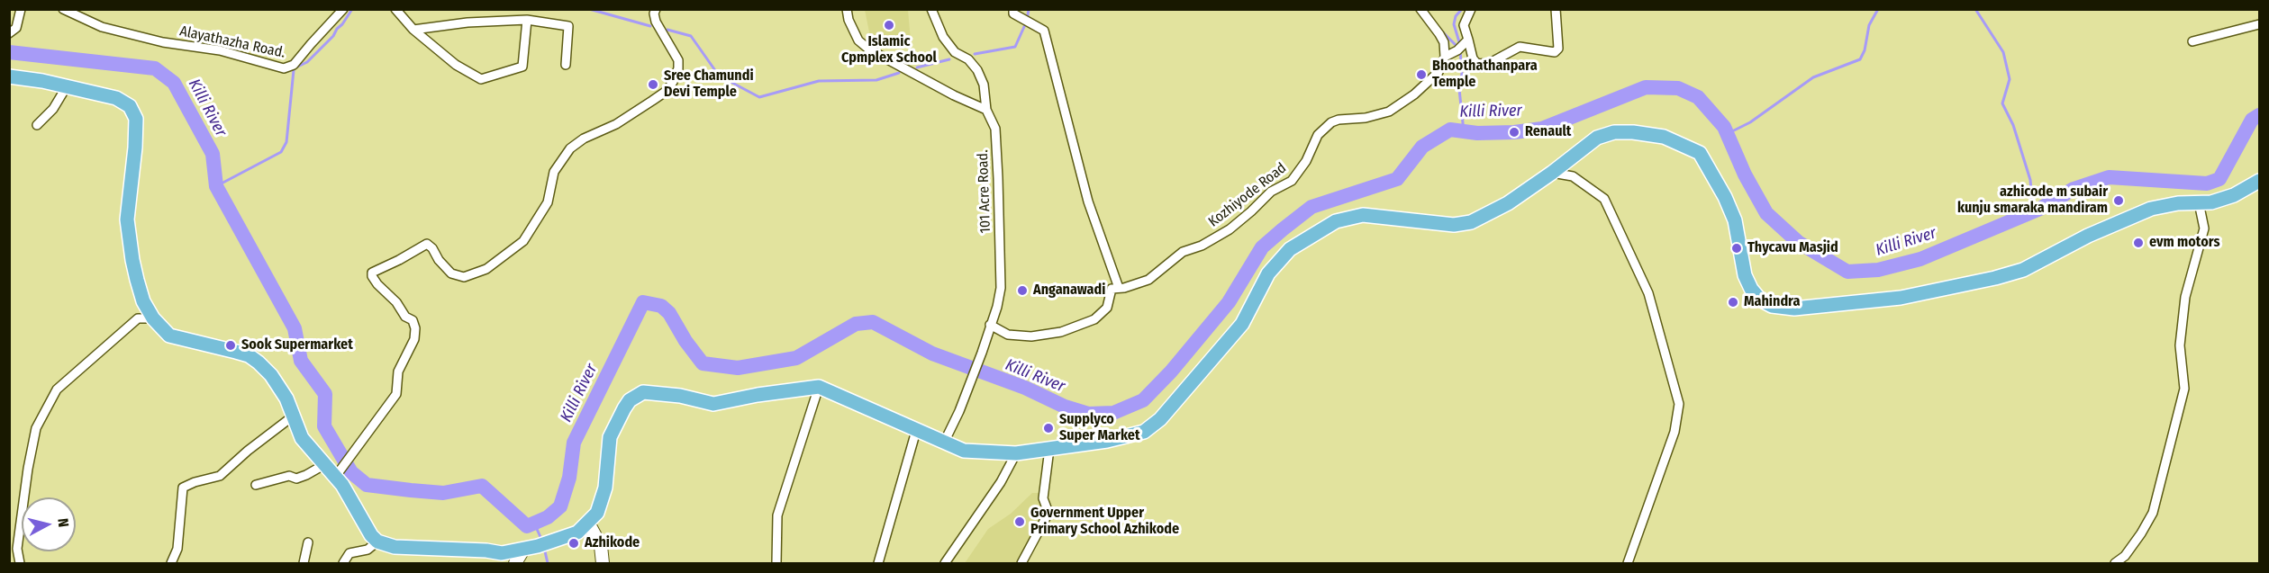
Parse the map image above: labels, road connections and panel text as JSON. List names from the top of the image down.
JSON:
{
  "streets": {
    "street": ["Alayathazha Road.", "101 Acre Road.", "Kozhiyode Road"]
  },
  "water": ["Killi River"],
  "places": [
    "Islamic Cpmplex School",
    "Bhoothathanpara Temple",
    "Sree Chamundi Devi Temple",
    "Renault",
    "azhicode m subair kunju smaraka mandiram",
    "evm motors",
    "Thycavu Masjid",
    "Anganawadi",
    "Mahindra",
    "Sook Supermarket",
    "Supplyco Super Market",
    "Government Upper Primary School Azhikode",
    "Azhikode"
  ],
  "north": "right"
}
